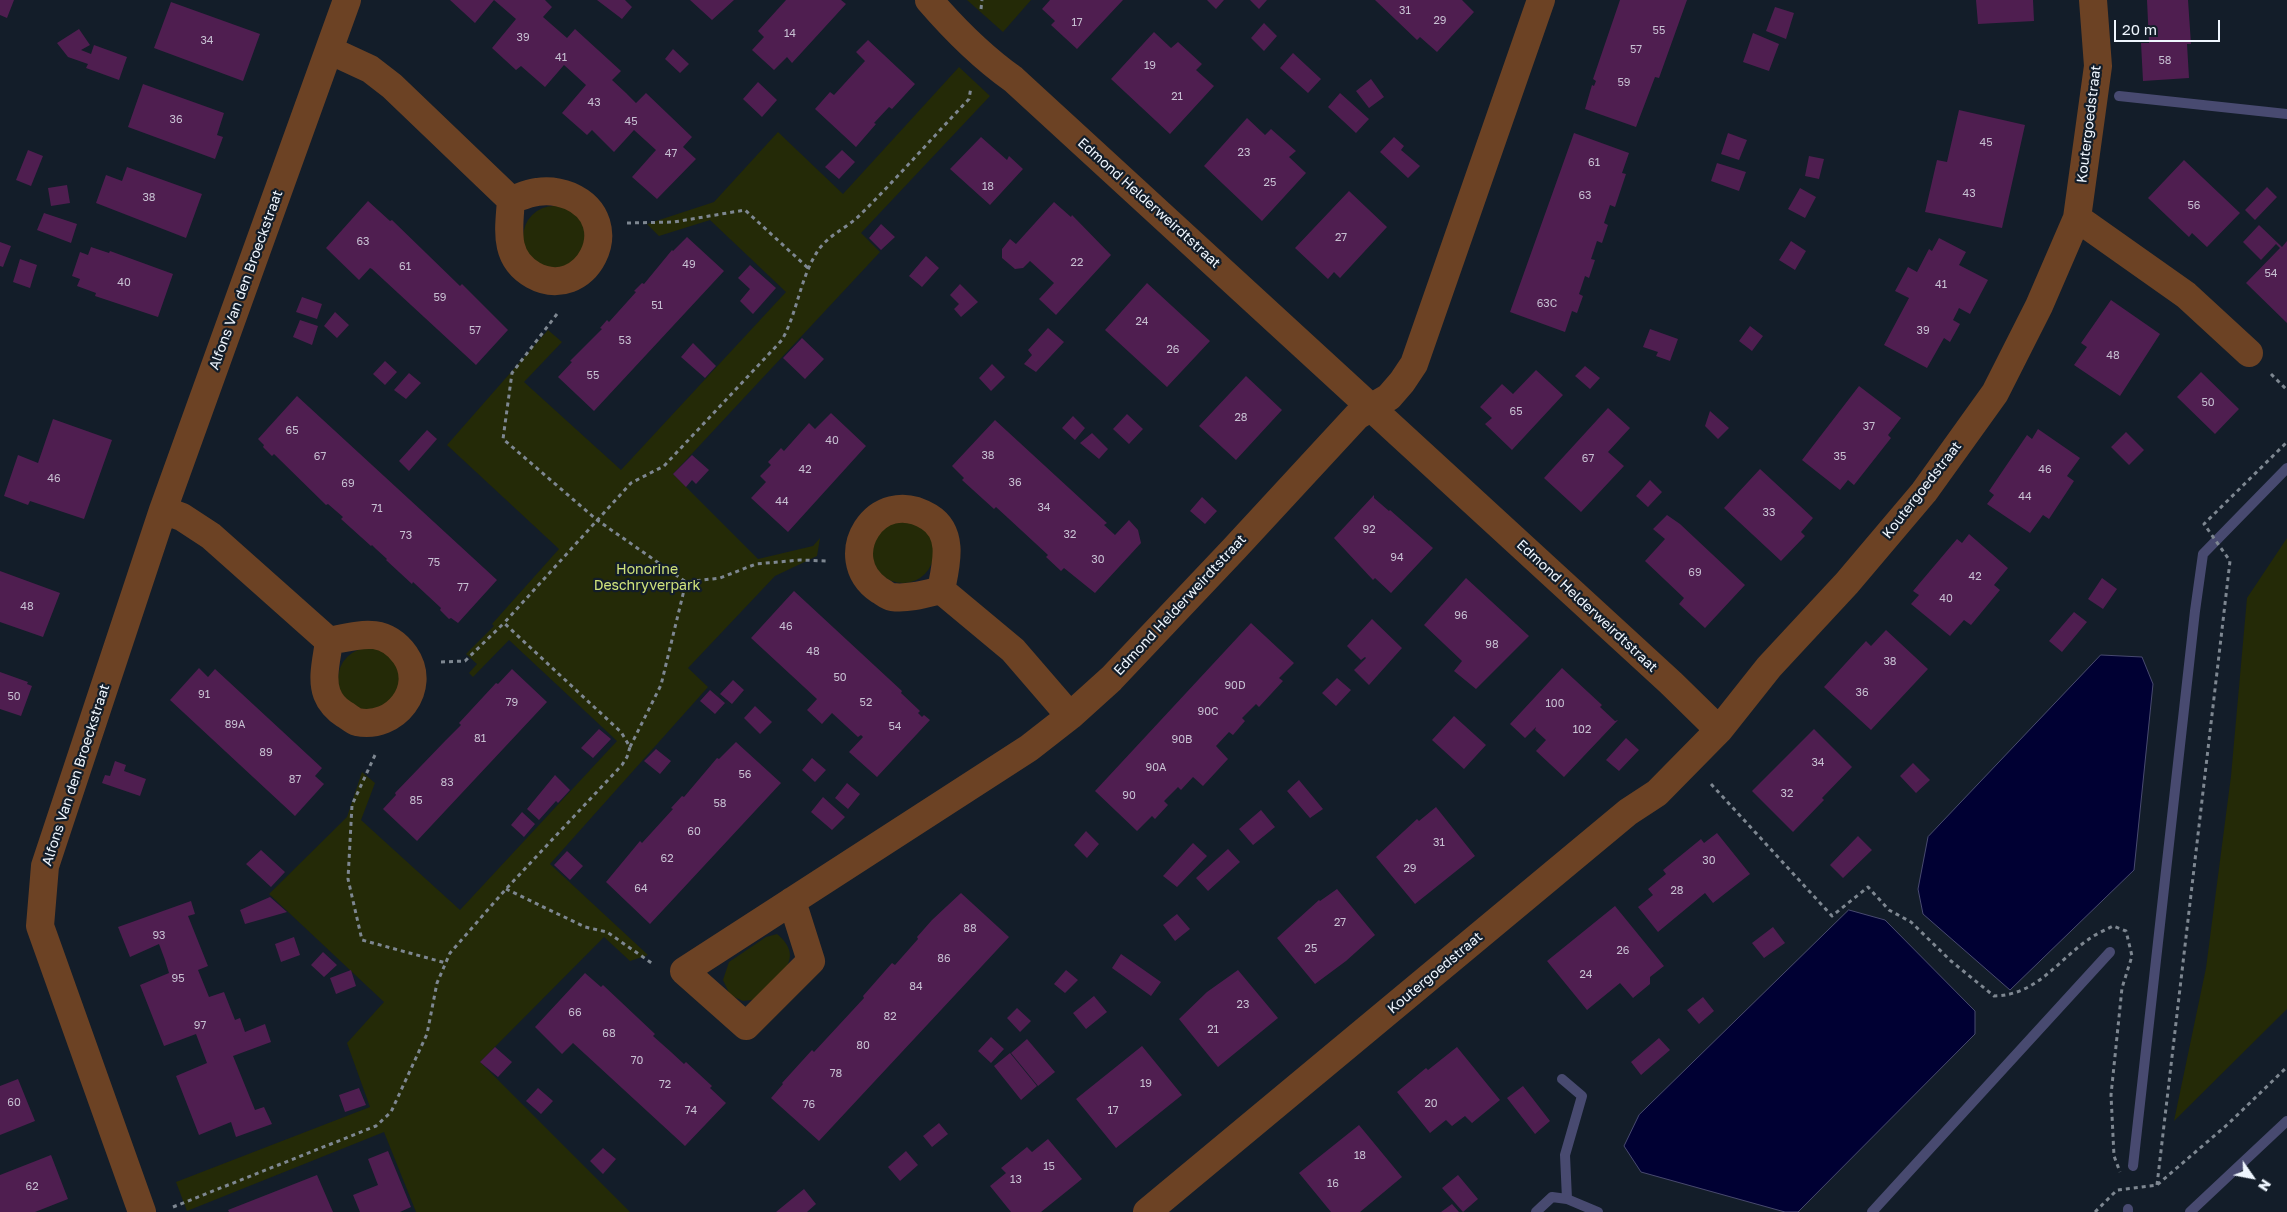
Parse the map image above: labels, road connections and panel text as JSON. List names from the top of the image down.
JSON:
{
  "streets": {
    "street": ["Koutergoedstraat", "Edmond Helderweirdtstraat", "Alfons Van den Broeckstraat"]
  },
  "crossings": [
    ["Koutergoedstraat", "Edmond Helderweirdtstraat"]
  ],
  "parks": ["Honorine Deschryverpark"],
  "house_numbers": [
    "31",
    "29",
    "17",
    "55",
    "14",
    "39",
    "34",
    "57",
    "41",
    "58",
    "19",
    "59",
    "21",
    "43",
    "36",
    "45",
    "45",
    "23",
    "47",
    "61",
    "25",
    "18",
    "43",
    "63",
    "38",
    "56",
    "27",
    "63",
    "22",
    "49",
    "61",
    "54",
    "40",
    "41",
    "59",
    "63C",
    "51",
    "24",
    "57",
    "39",
    "53",
    "26",
    "48",
    "55",
    "50",
    "65",
    "28",
    "37",
    "65",
    "40",
    "38",
    "67",
    "35",
    "67",
    "42",
    "46",
    "46",
    "36",
    "69",
    "44",
    "44",
    "34",
    "71",
    "33",
    "92",
    "32",
    "73",
    "94",
    "30",
    "75",
    "69",
    "42",
    "77",
    "40",
    "48",
    "96",
    "46",
    "98",
    "48",
    "38",
    "50",
    "90D",
    "36",
    "91",
    "50",
    "79",
    "52",
    "100",
    "90C",
    "89A",
    "54",
    "102",
    "81",
    "90B",
    "89",
    "34",
    "90A",
    "56",
    "87",
    "83",
    "32",
    "90",
    "85",
    "58",
    "60",
    "31",
    "62",
    "30",
    "29",
    "64",
    "28",
    "27",
    "88",
    "93",
    "25",
    "26",
    "86",
    "24",
    "95",
    "84",
    "23",
    "66",
    "82",
    "97",
    "21",
    "68",
    "80",
    "70",
    "78",
    "19",
    "72",
    "60",
    "20",
    "76",
    "74",
    "17",
    "18",
    "15",
    "13",
    "16",
    "62"
  ],
  "scale_bar": "20 m",
  "north": "bottom right"
}
